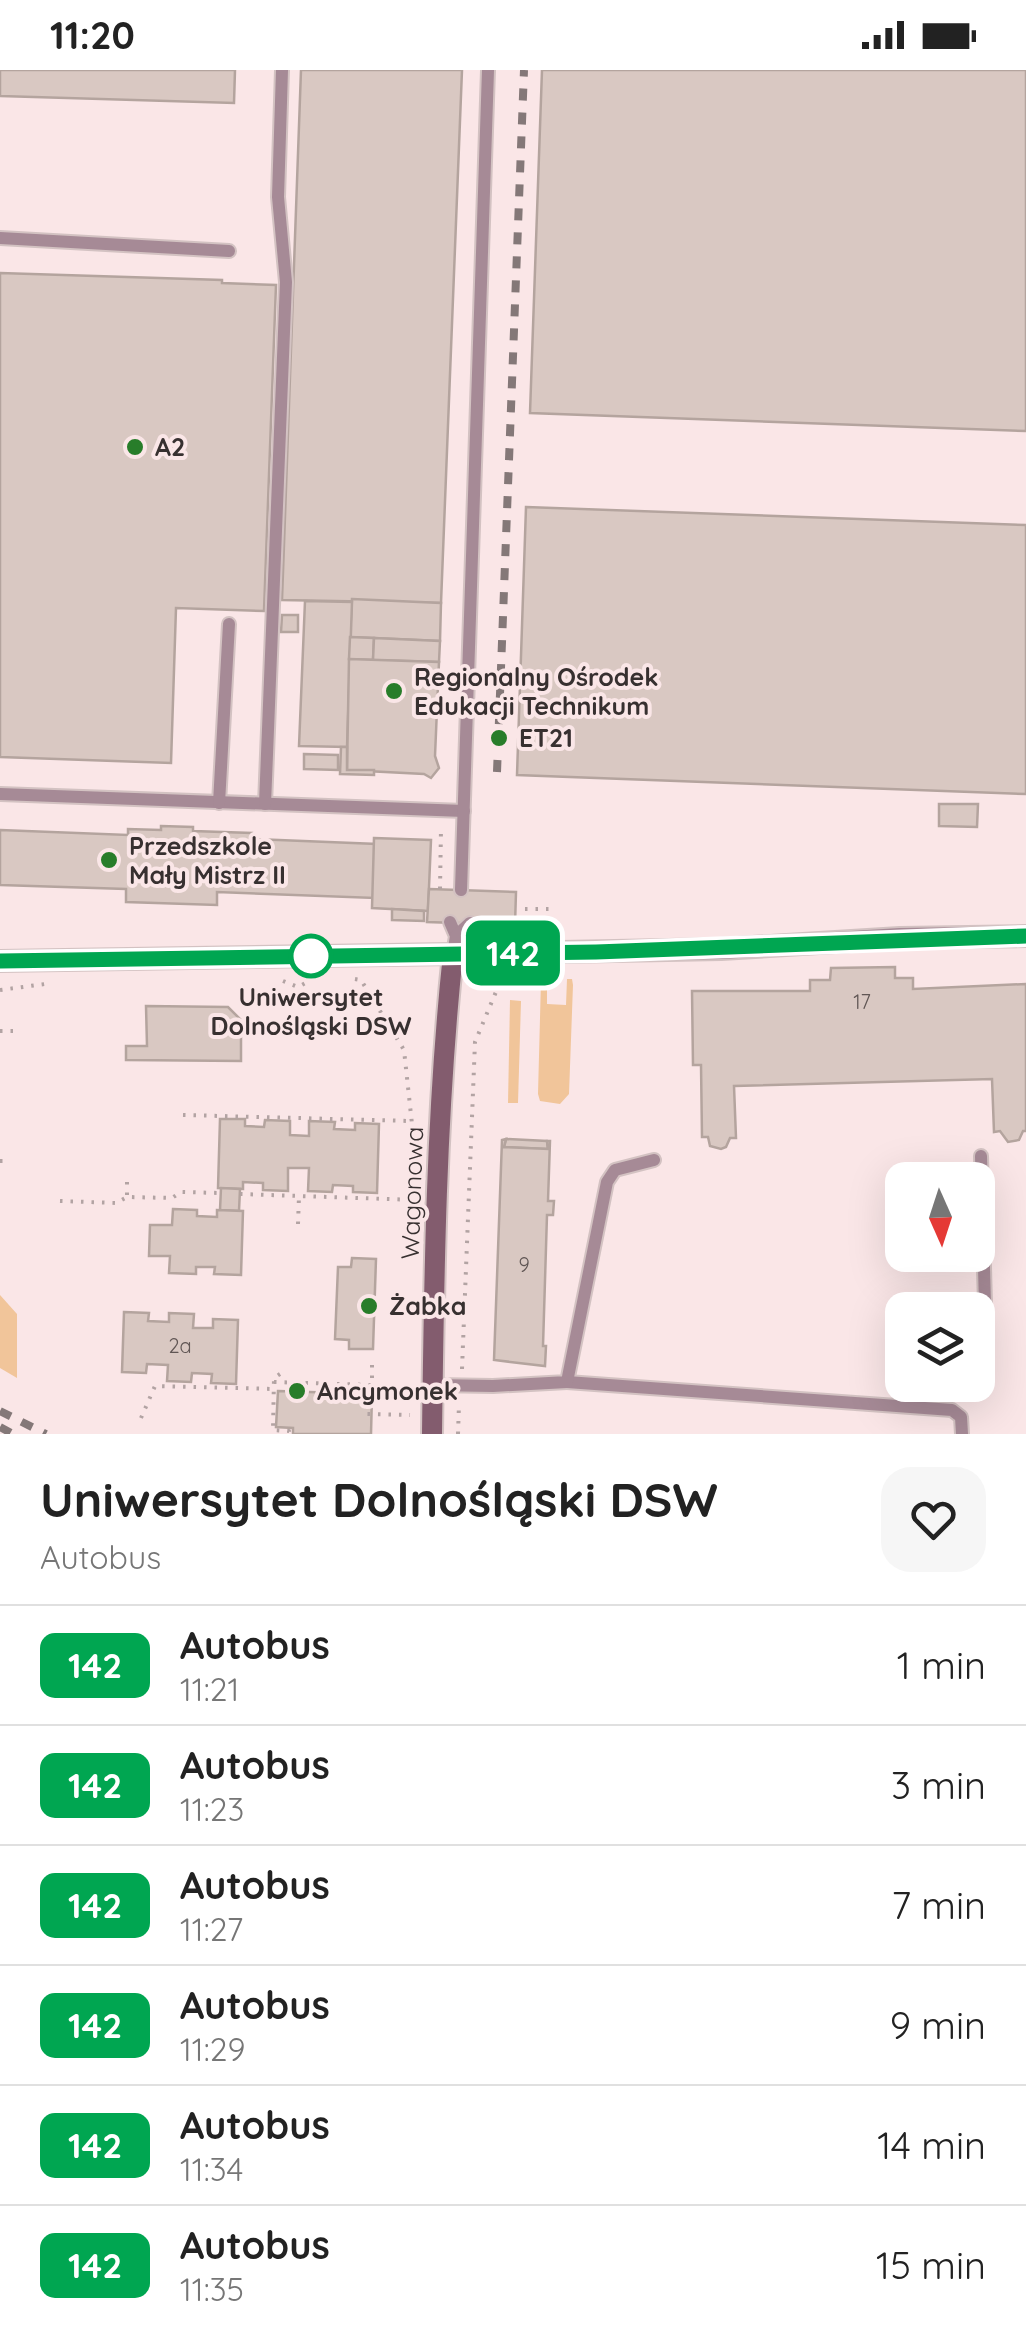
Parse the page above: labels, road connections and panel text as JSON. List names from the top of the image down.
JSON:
{
  "streets": {
    "street": ["Wagonowa"]
  },
  "places": [
    "A2",
    "Regionalny Ośrodek Edukacji Technikum",
    "ET21",
    "Przedszkole Mały Mistrz II",
    "Uniwersytet Dolnośląski DSW",
    "Żabka",
    "Ancymonek"
  ],
  "lines": ["bus line 142"],
  "house_numbers": ["17", "9", "2a"],
  "north": "bottom",
  "page": {
    "status": "11:20",
    "on_map": "142",
    "heading": ["Uniwersytet Dolnośląski DSW", "Autobus"],
    "list": [
      {
        "mark": "142",
        "name": "Autobus",
        "note": "11:21",
        "value": "1 min"
      },
      {
        "mark": "142",
        "name": "Autobus",
        "note": "11:23",
        "value": "3 min"
      },
      {
        "mark": "142",
        "name": "Autobus",
        "note": "11:27",
        "value": "7 min"
      },
      {
        "mark": "142",
        "name": "Autobus",
        "note": "11:29",
        "value": "9 min"
      },
      {
        "mark": "142",
        "name": "Autobus",
        "note": "11:34",
        "value": "14 min"
      },
      {
        "mark": "142",
        "name": "Autobus",
        "note": "11:35",
        "value": "15 min"
      }
    ]
  }
}
